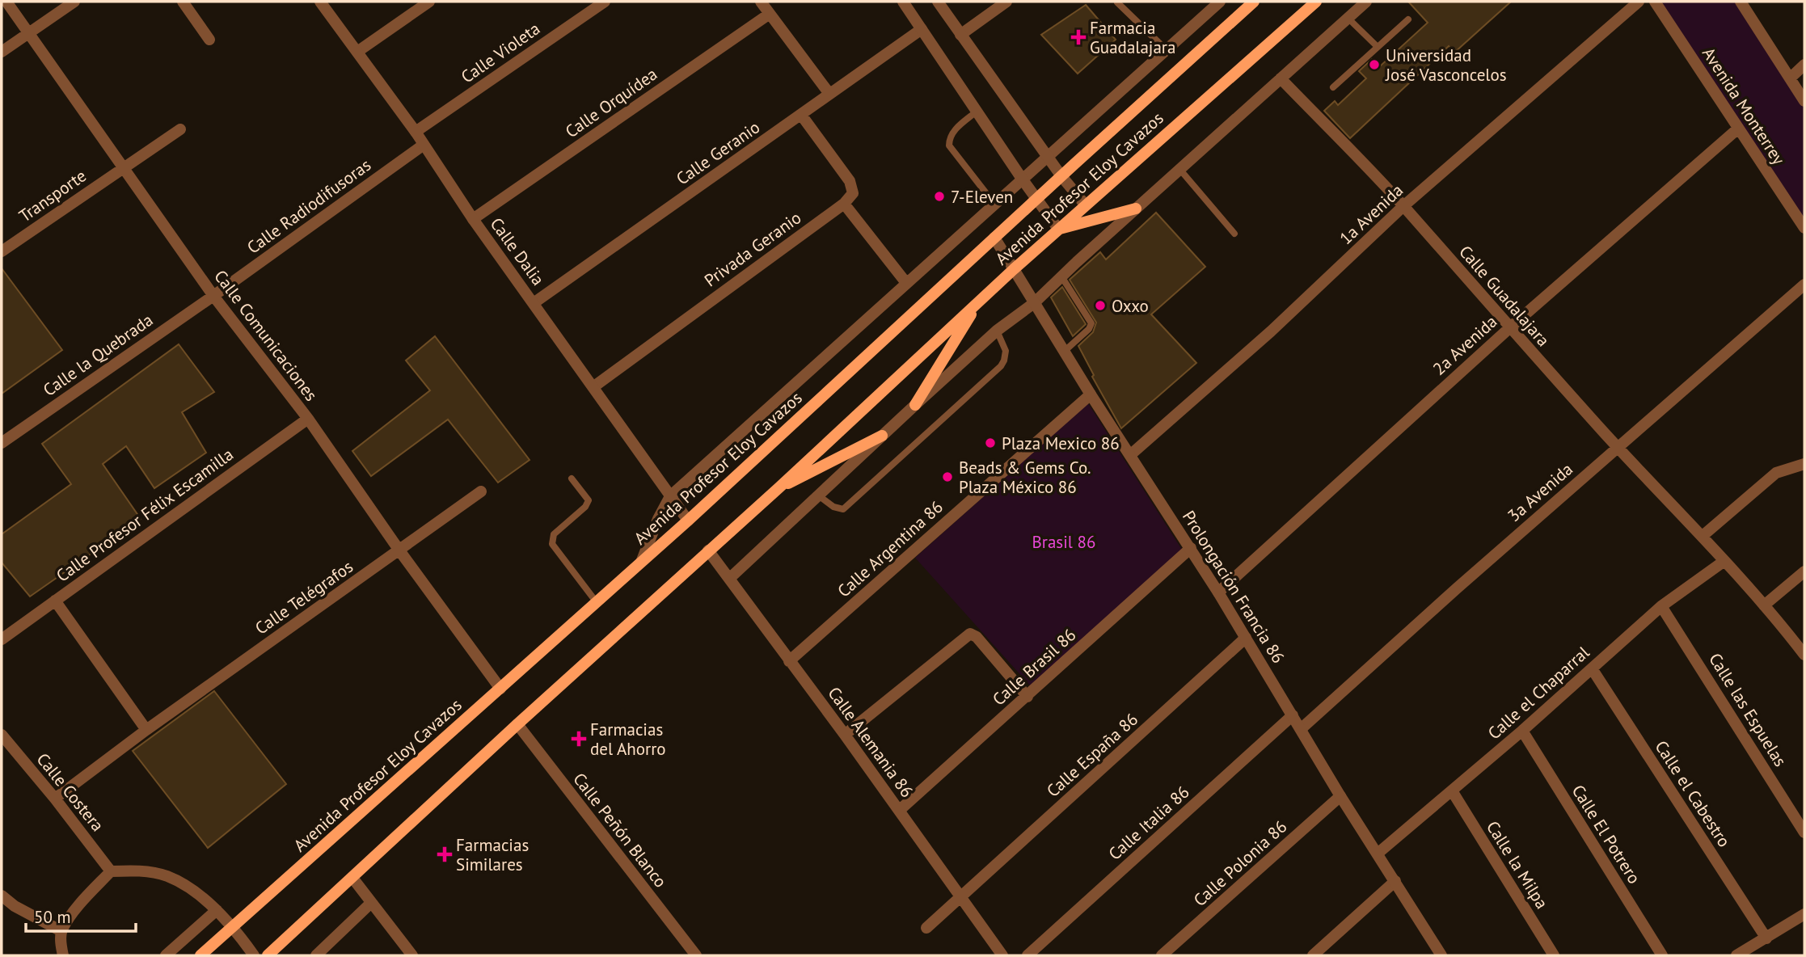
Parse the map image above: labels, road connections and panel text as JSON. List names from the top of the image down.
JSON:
{
  "streets": {
    "main road": ["Avenida Profesor Eloy Cavazos"],
    "street": [
      "Calle Violeta",
      "Calle Orquídea",
      "Avenida Monterrey",
      "Calle Geranio",
      "Transporte",
      "Calle Radiodifusoras",
      "1a Avenida",
      "Privada Geranio",
      "Calle Dalia",
      "Calle Guadalajara",
      "Calle Comunicaciones",
      "2a Avenida",
      "Calle la Quebrada",
      "3a Avenida",
      "Calle Profesor Félix Escamilla",
      "Calle Argentina 86",
      "Prolongación Francia 86",
      "Calle Telégrafos",
      "Calle Brasil 86",
      "Calle el Chaparral",
      "Calle las Espuelas",
      "Calle Alemania 86",
      "Calle España 86",
      "Calle Costera",
      "Calle el Cabestro",
      "Calle Italia 86",
      "Calle Peñón Blanco",
      "Calle El Potrero",
      "Calle Polonia 86",
      "Calle la Milpa"
    ]
  },
  "crossings": [
    ["Calle Violeta", "Calle Dalia"],
    ["Calle Orquídea", "Calle Dalia"],
    ["Avenida Monterrey", "2a Avenida"],
    ["Calle Geranio", "Calle Dalia"],
    ["Avenida Profesor Eloy Cavazos", "Calle Dalia"],
    ["Avenida Profesor Eloy Cavazos", "Calle Comunicaciones"],
    ["Avenida Profesor Eloy Cavazos", "Prolongación Francia 86"],
    ["Avenida Profesor Eloy Cavazos", "Calle Alemania 86"],
    ["Avenida Profesor Eloy Cavazos", "Calle Peñón Blanco"],
    ["Transporte", "Calle Comunicaciones"],
    ["Calle Radiodifusoras", "Calle Dalia"],
    ["Calle Radiodifusoras", "Calle Comunicaciones"],
    ["Calle Radiodifusoras", "Calle la Quebrada"],
    ["1a Avenida", "Calle Guadalajara"],
    ["1a Avenida", "Prolongación Francia 86"],
    ["Privada Geranio", "Calle Dalia"],
    ["Calle Guadalajara", "2a Avenida"],
    ["Calle Guadalajara", "3a Avenida"],
    ["Calle Guadalajara", "Calle el Chaparral"],
    ["Calle Comunicaciones", "Calle la Quebrada"],
    ["Calle Comunicaciones", "Calle Profesor Félix Escamilla"],
    ["Calle Comunicaciones", "Calle Telégrafos"],
    ["2a Avenida", "Prolongación Francia 86"],
    ["3a Avenida", "Prolongación Francia 86"],
    ["Calle Argentina 86", "Prolongación Francia 86"],
    ["Calle Argentina 86", "Calle Alemania 86"],
    ["Prolongación Francia 86", "Calle Brasil 86"],
    ["Prolongación Francia 86", "Calle el Chaparral"],
    ["Prolongación Francia 86", "Calle España 86"],
    ["Prolongación Francia 86", "Calle Italia 86"],
    ["Prolongación Francia 86", "Calle Polonia 86"],
    ["Calle Telégrafos", "Calle Costera"],
    ["Calle Brasil 86", "Calle Alemania 86"],
    ["Calle el Chaparral", "Calle las Espuelas"],
    ["Calle el Chaparral", "Calle el Cabestro"],
    ["Calle el Chaparral", "Calle El Potrero"],
    ["Calle el Chaparral", "Calle la Milpa"],
    ["Calle Alemania 86", "Calle España 86"]
  ],
  "parks": ["Brasil 86"],
  "places": {
    "health": ["Farmacia Guadalajara", "Farmacias del Ahorro", "Farmacias Similares"],
    "other": [
      "Universidad José Vasconcelos",
      "7-Eleven",
      "Oxxo",
      "Plaza Mexico 86",
      "Beads & Gems Co. Plaza México 86"
    ]
  },
  "scale_bar": "50 m"
}
